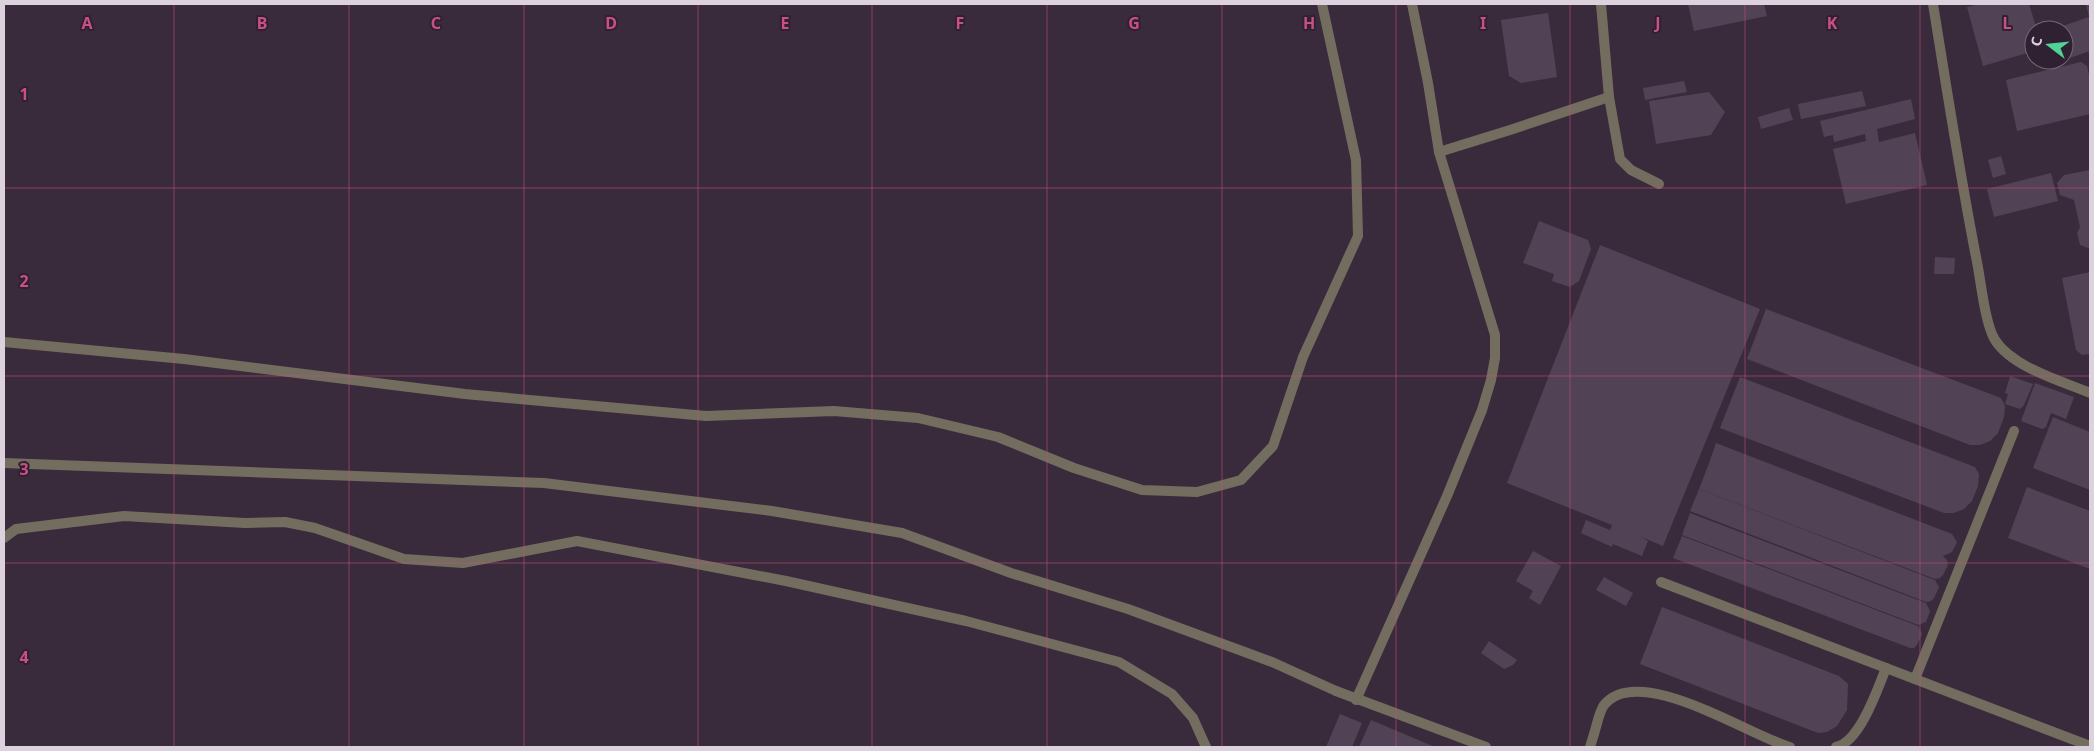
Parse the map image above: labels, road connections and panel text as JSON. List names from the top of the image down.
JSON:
{
  "north": "left",
  "grid": {
    "columns": [
      "A",
      "B",
      "C",
      "D",
      "E",
      "F",
      "G",
      "H",
      "I",
      "J",
      "K",
      "L"
    ],
    "rows": [
      "1",
      "2",
      "3",
      "4"
    ]
  }
}
